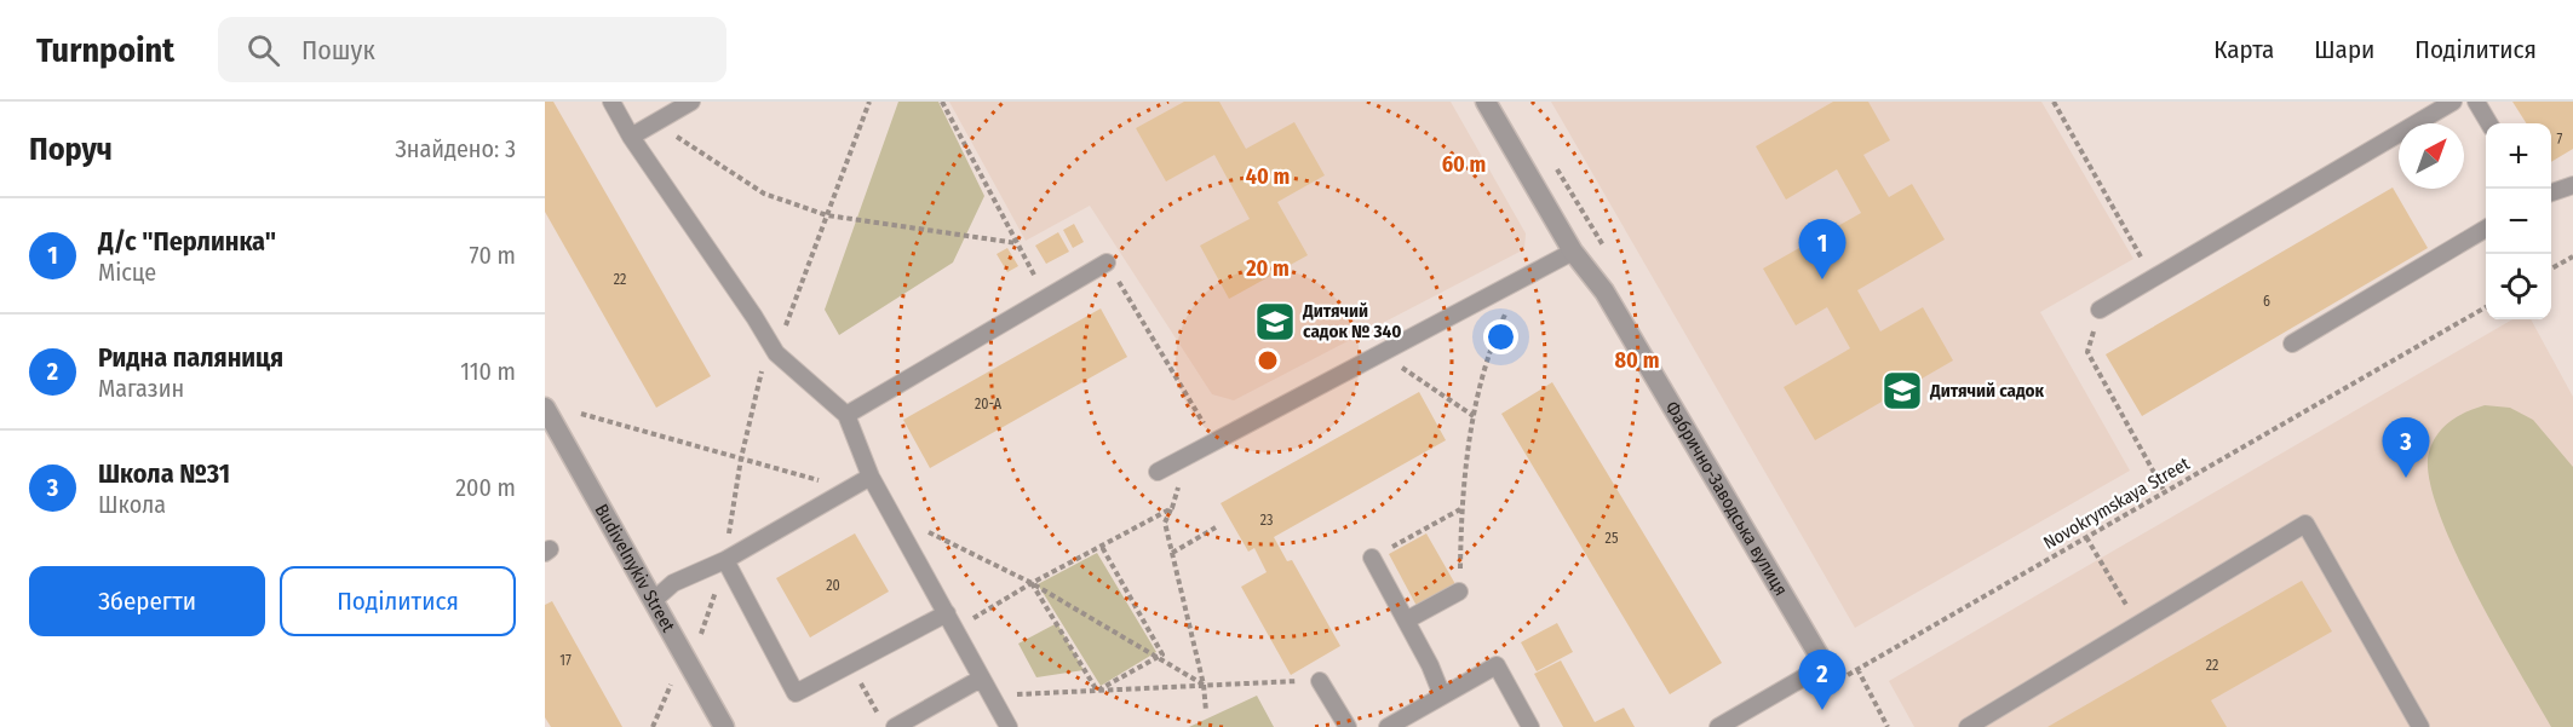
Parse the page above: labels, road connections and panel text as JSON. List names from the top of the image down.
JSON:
{
  "streets": {
    "street": ["Фабрично-Заводська вулиця", "Budivelnykiv Street"],
    "path": ["Novokrymskaya Street"]
  },
  "places": {
    "school or university": ["Дитячий садок № 340", "Дитячий садок"]
  },
  "house_numbers": [
    "7",
    "22",
    "6",
    "20-А",
    "23",
    "25",
    "20",
    "17",
    "22"
  ],
  "north": "top right",
  "page": {
    "header": "Turnpoint",
    "search": "Пошук",
    "nav": ["Карта", "Шари", "Поділитися"],
    "heading": ["Поруч", "Знайдено: 3"],
    "map_buttons": ["+", "−"],
    "list": [
      {
        "mark": "1",
        "name": "Д/с \"Перлинка\"",
        "note": "Місце",
        "value": "70 m"
      },
      {
        "mark": "2",
        "name": "Ридна паляниця",
        "note": "Магазин",
        "value": "110 m"
      },
      {
        "mark": "3",
        "name": "Школа №31",
        "note": "Школа",
        "value": "200 m"
      }
    ],
    "pins": ["1", "3", "2"],
    "buttons": ["Зберегти", "Поділитися"]
  },
  "rings": [
    "60 m",
    "40 m",
    "20 m",
    "80 m"
  ]
}
